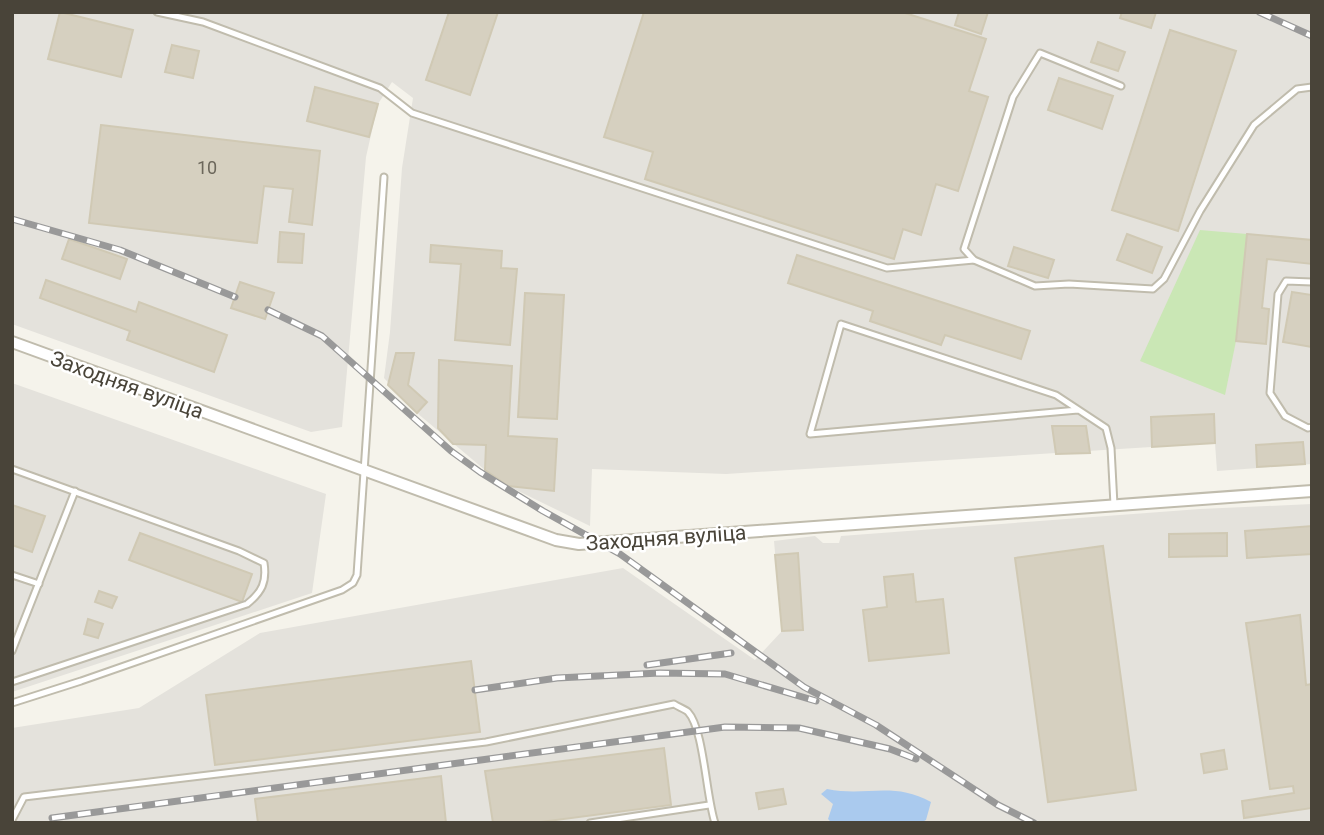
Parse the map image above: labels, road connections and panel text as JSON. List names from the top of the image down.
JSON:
{
  "streets": {
    "street": ["Заходняя вуліца"]
  },
  "house_numbers": ["10"]
}
